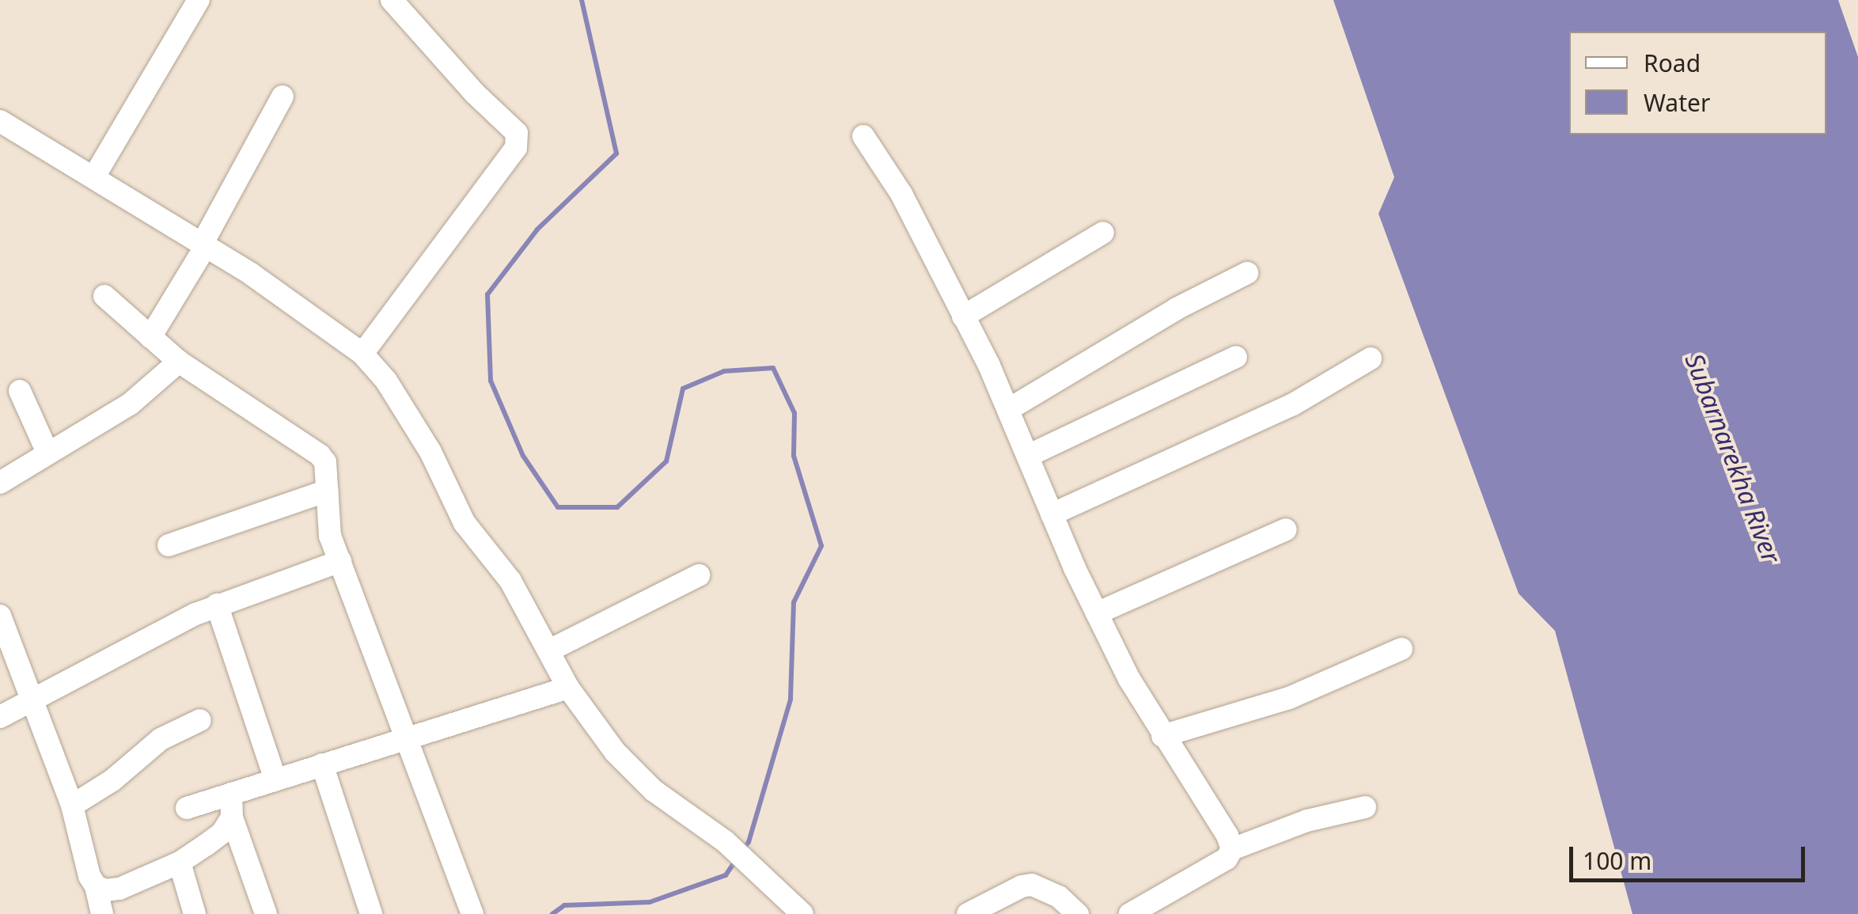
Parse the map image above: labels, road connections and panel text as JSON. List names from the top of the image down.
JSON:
{
  "water": ["Subarnarekha River"],
  "legend": ["Road", "Water"],
  "scale_bar": "100 m"
}
